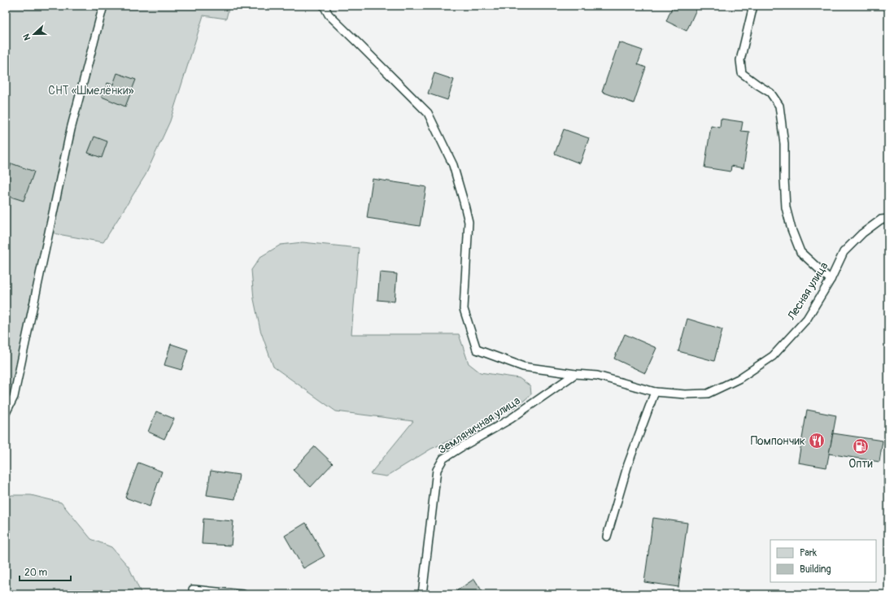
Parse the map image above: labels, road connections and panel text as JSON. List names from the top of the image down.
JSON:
{
  "streets": {
    "lane": ["Лесная улица", "Земляничная улица"]
  },
  "crossings": [
    ["Лесная улица", "Земляничная улица"]
  ],
  "parks": ["СНТ «Шмелёнки»"],
  "places": {
    "restaurant": ["Помпончик"],
    "fuel station": ["Опти"]
  },
  "legend": ["Park", "Building"],
  "scale_bar": "20 m",
  "north": "left"
}
